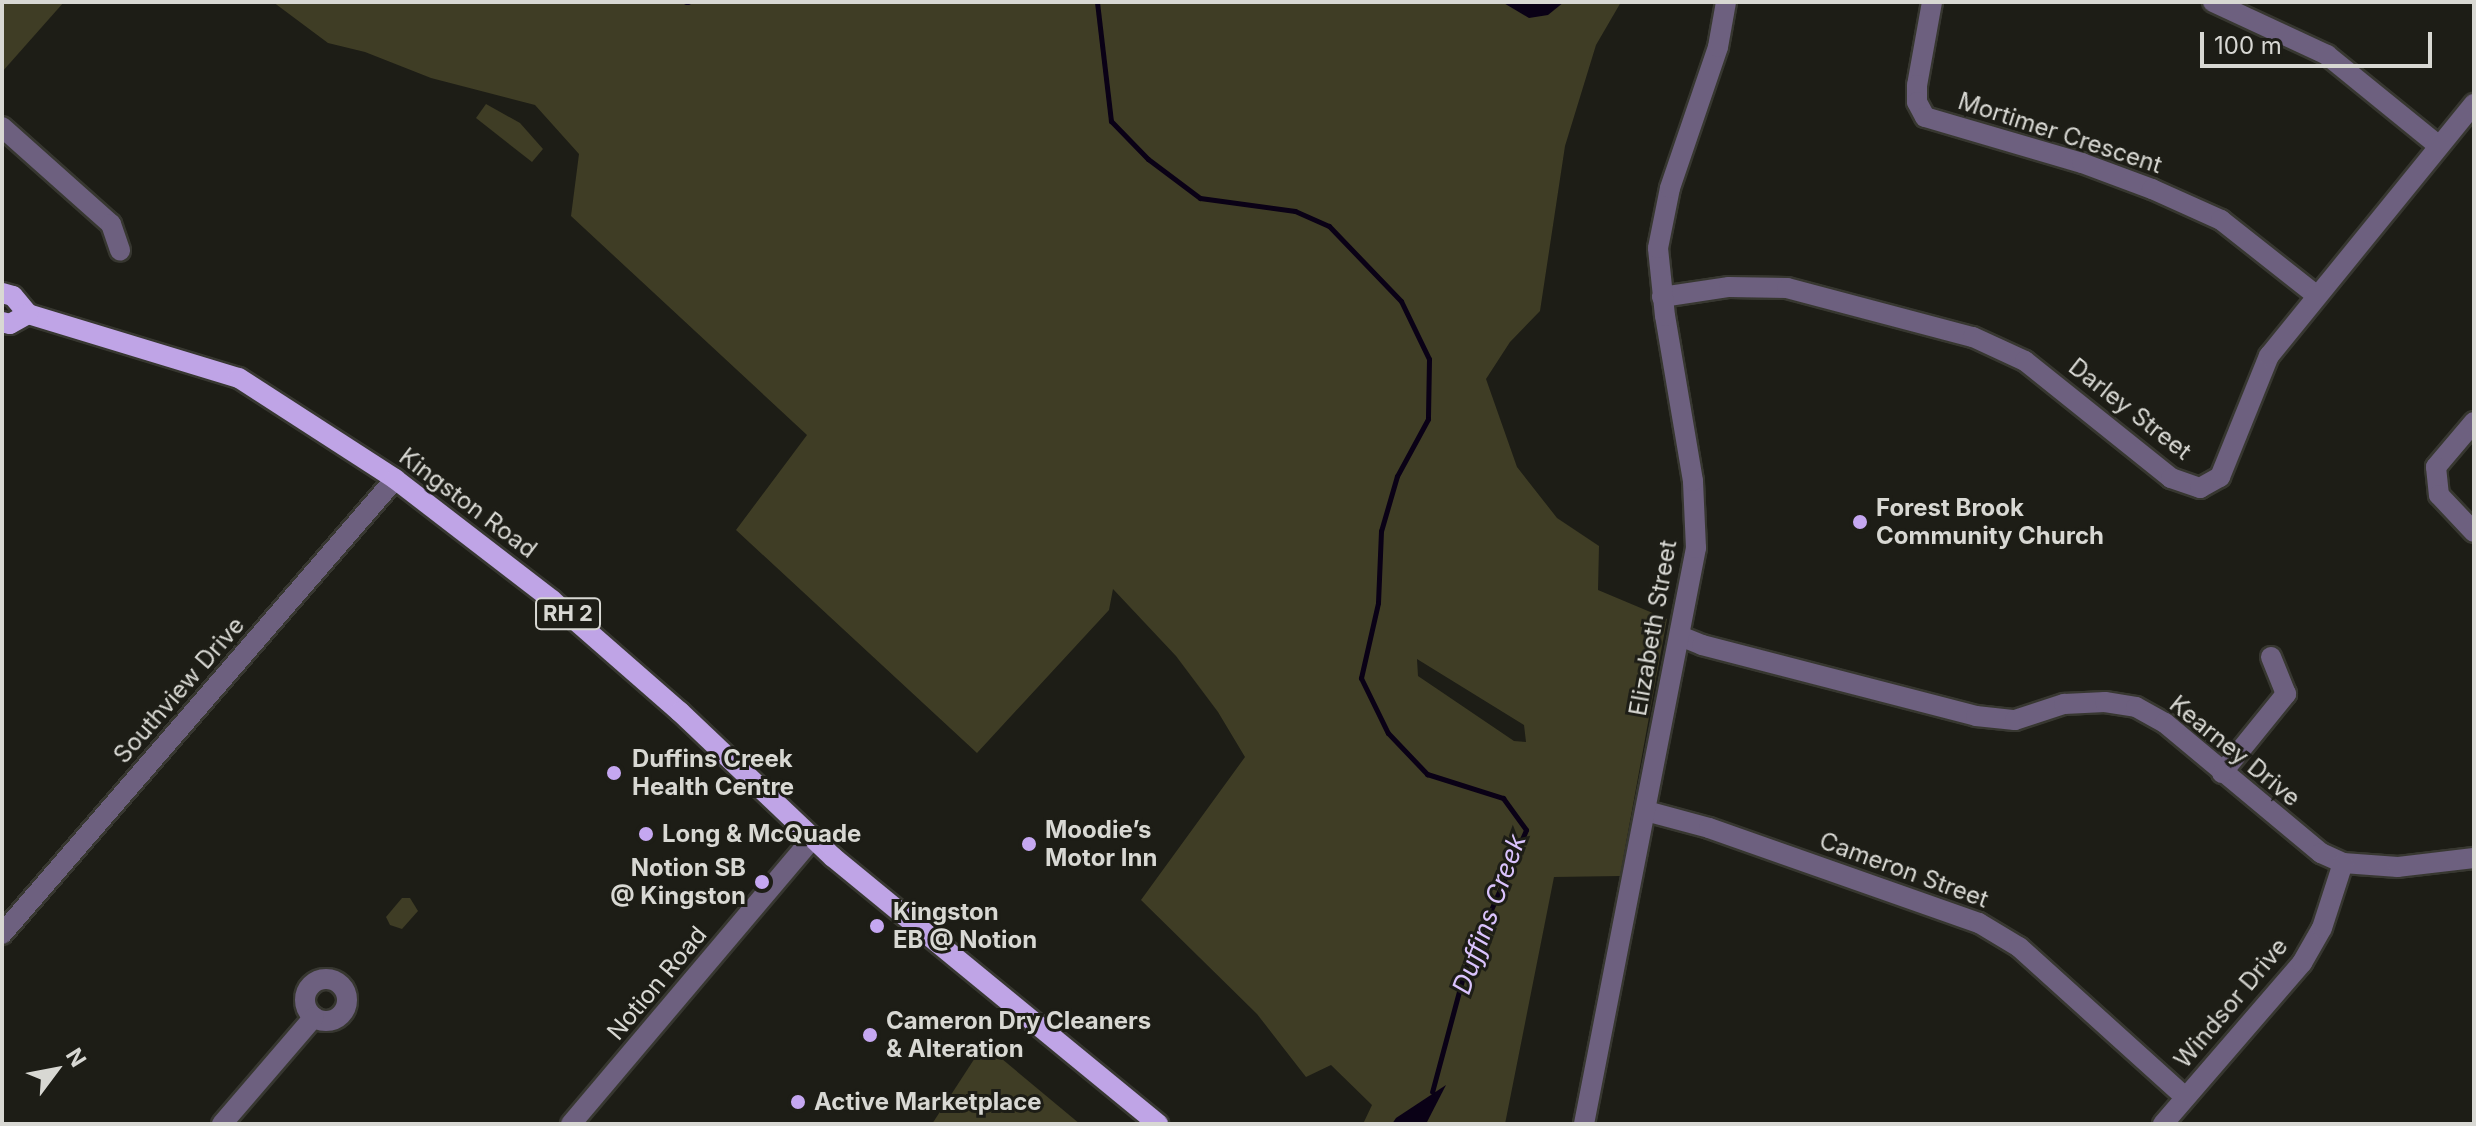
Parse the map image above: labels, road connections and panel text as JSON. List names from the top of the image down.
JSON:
{
  "streets": {
    "main road": ["Kingston Road", "RH 2"],
    "street": [
      "Mortimer Crescent",
      "Darley Street",
      "Elizabeth Street",
      "Southview Drive",
      "Kearney Drive",
      "Cameron Street",
      "Notion Road",
      "Windsor Drive"
    ]
  },
  "crossings": [
    ["Mortimer Crescent", "Darley Street"],
    ["Darley Street", "Elizabeth Street"],
    ["Kingston Road", "RH 2"],
    ["Kingston Road", "Southview Drive"],
    ["Kingston Road", "Notion Road"],
    ["RH 2", "Notion Road"],
    ["Elizabeth Street", "Kearney Drive"],
    ["Elizabeth Street", "Cameron Street"],
    ["Kearney Drive", "Windsor Drive"],
    ["Cameron Street", "Windsor Drive"]
  ],
  "water": ["Duffins Creek"],
  "places": [
    "Forest Brook Community Church",
    "Duffins Creek Health Centre",
    "Long & McQuade",
    "Moodie’s Motor Inn",
    "Notion SB @ Kingston",
    "Kingston EB @ Notion",
    "Cameron Dry Cleaners & Alteration",
    "Active Marketplace"
  ],
  "scale_bar": "100 m",
  "north": "top right"
}
